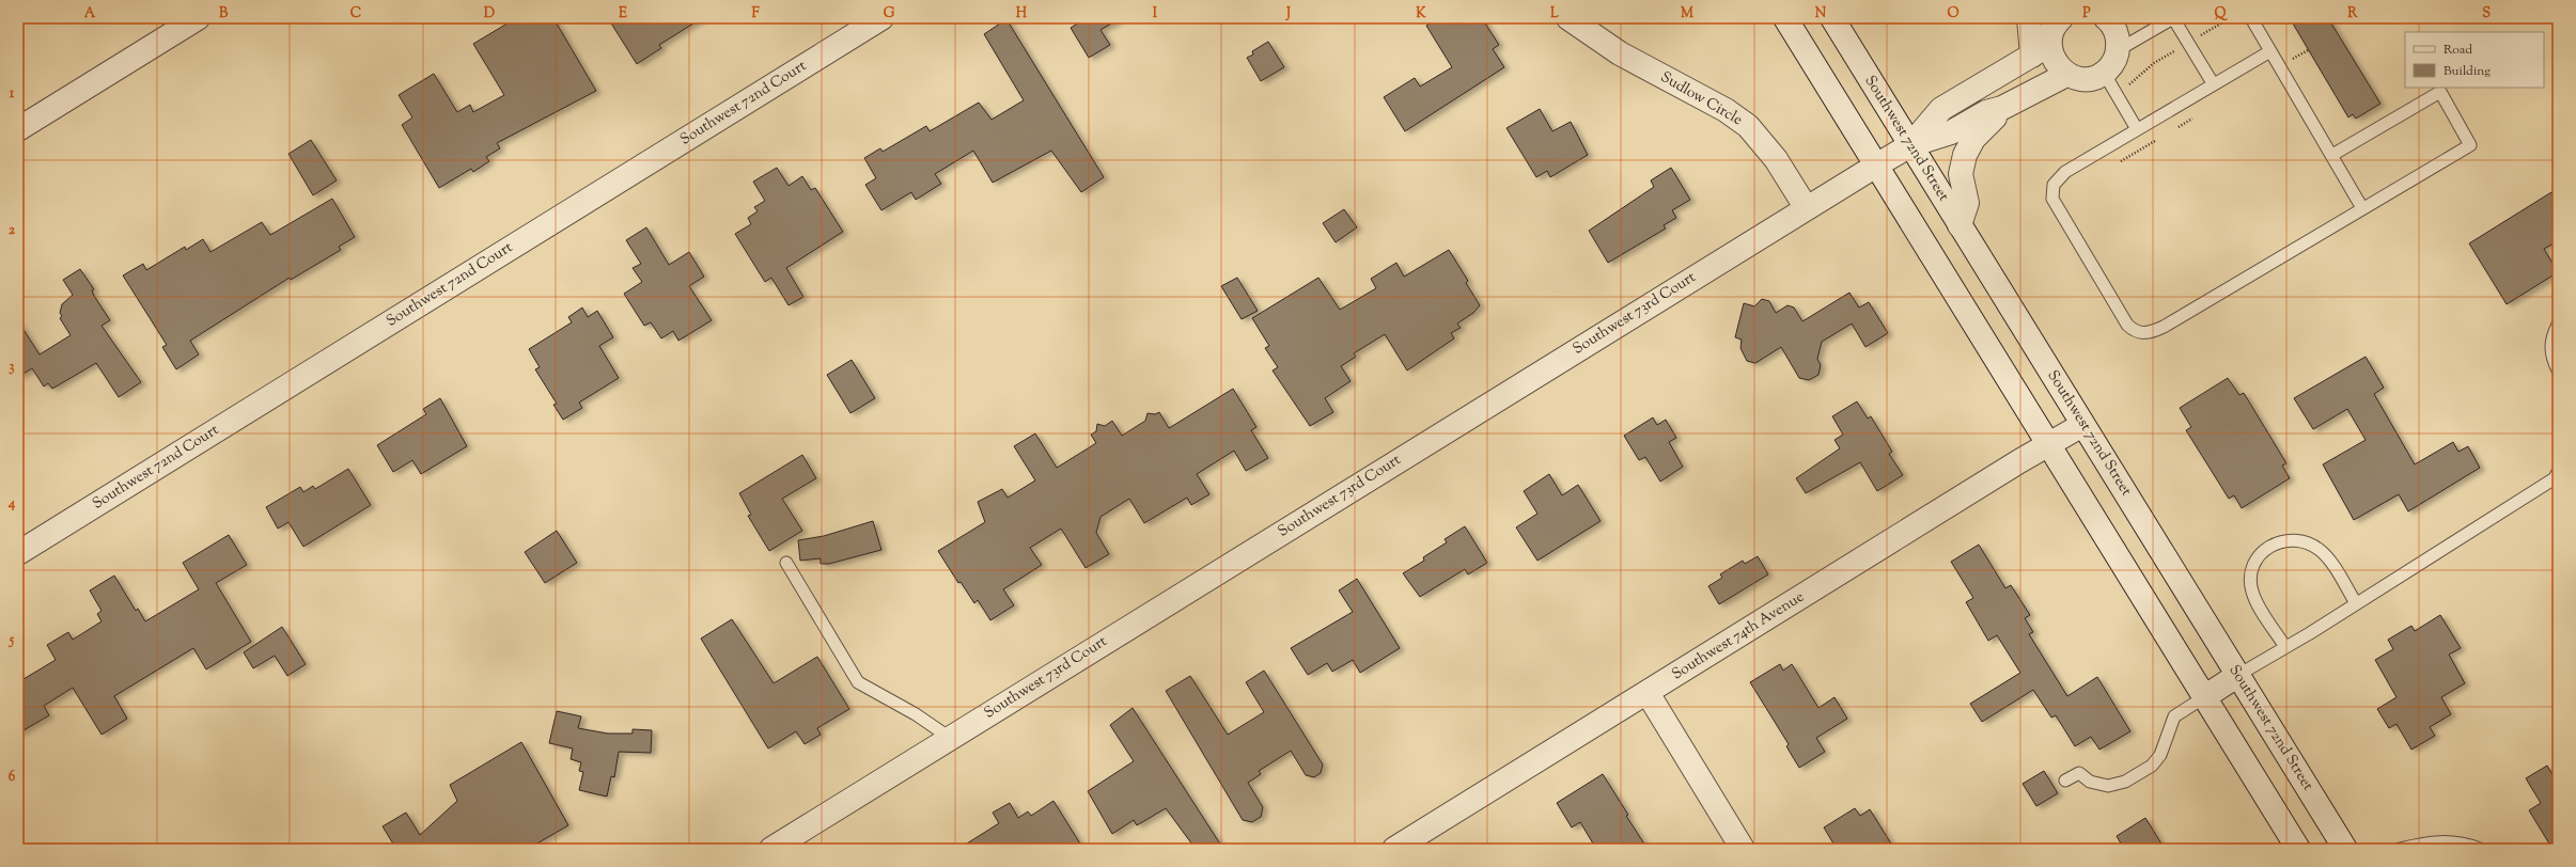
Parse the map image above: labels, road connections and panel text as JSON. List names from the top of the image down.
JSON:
{
  "streets": {
    "street": [
      "Sudlow Circle",
      "Southwest 72nd Court",
      "Southwest 72nd Street",
      "Southwest 73rd Court",
      "Southwest 74th Avenue"
    ]
  },
  "crossings": [
    ["Sudlow Circle", "Southwest 73rd Court"],
    ["Southwest 72nd Street", "Southwest 73rd Court"],
    ["Southwest 72nd Street", "Southwest 74th Avenue"]
  ],
  "legend": ["Road", "Building"],
  "grid": {
    "columns": [
      "A",
      "B",
      "C",
      "D",
      "E",
      "F",
      "G",
      "H",
      "I",
      "J",
      "K",
      "L",
      "M",
      "N",
      "O",
      "P",
      "Q",
      "R",
      "S"
    ],
    "rows": [
      "1",
      "2",
      "3",
      "4",
      "5",
      "6"
    ]
  }
}
